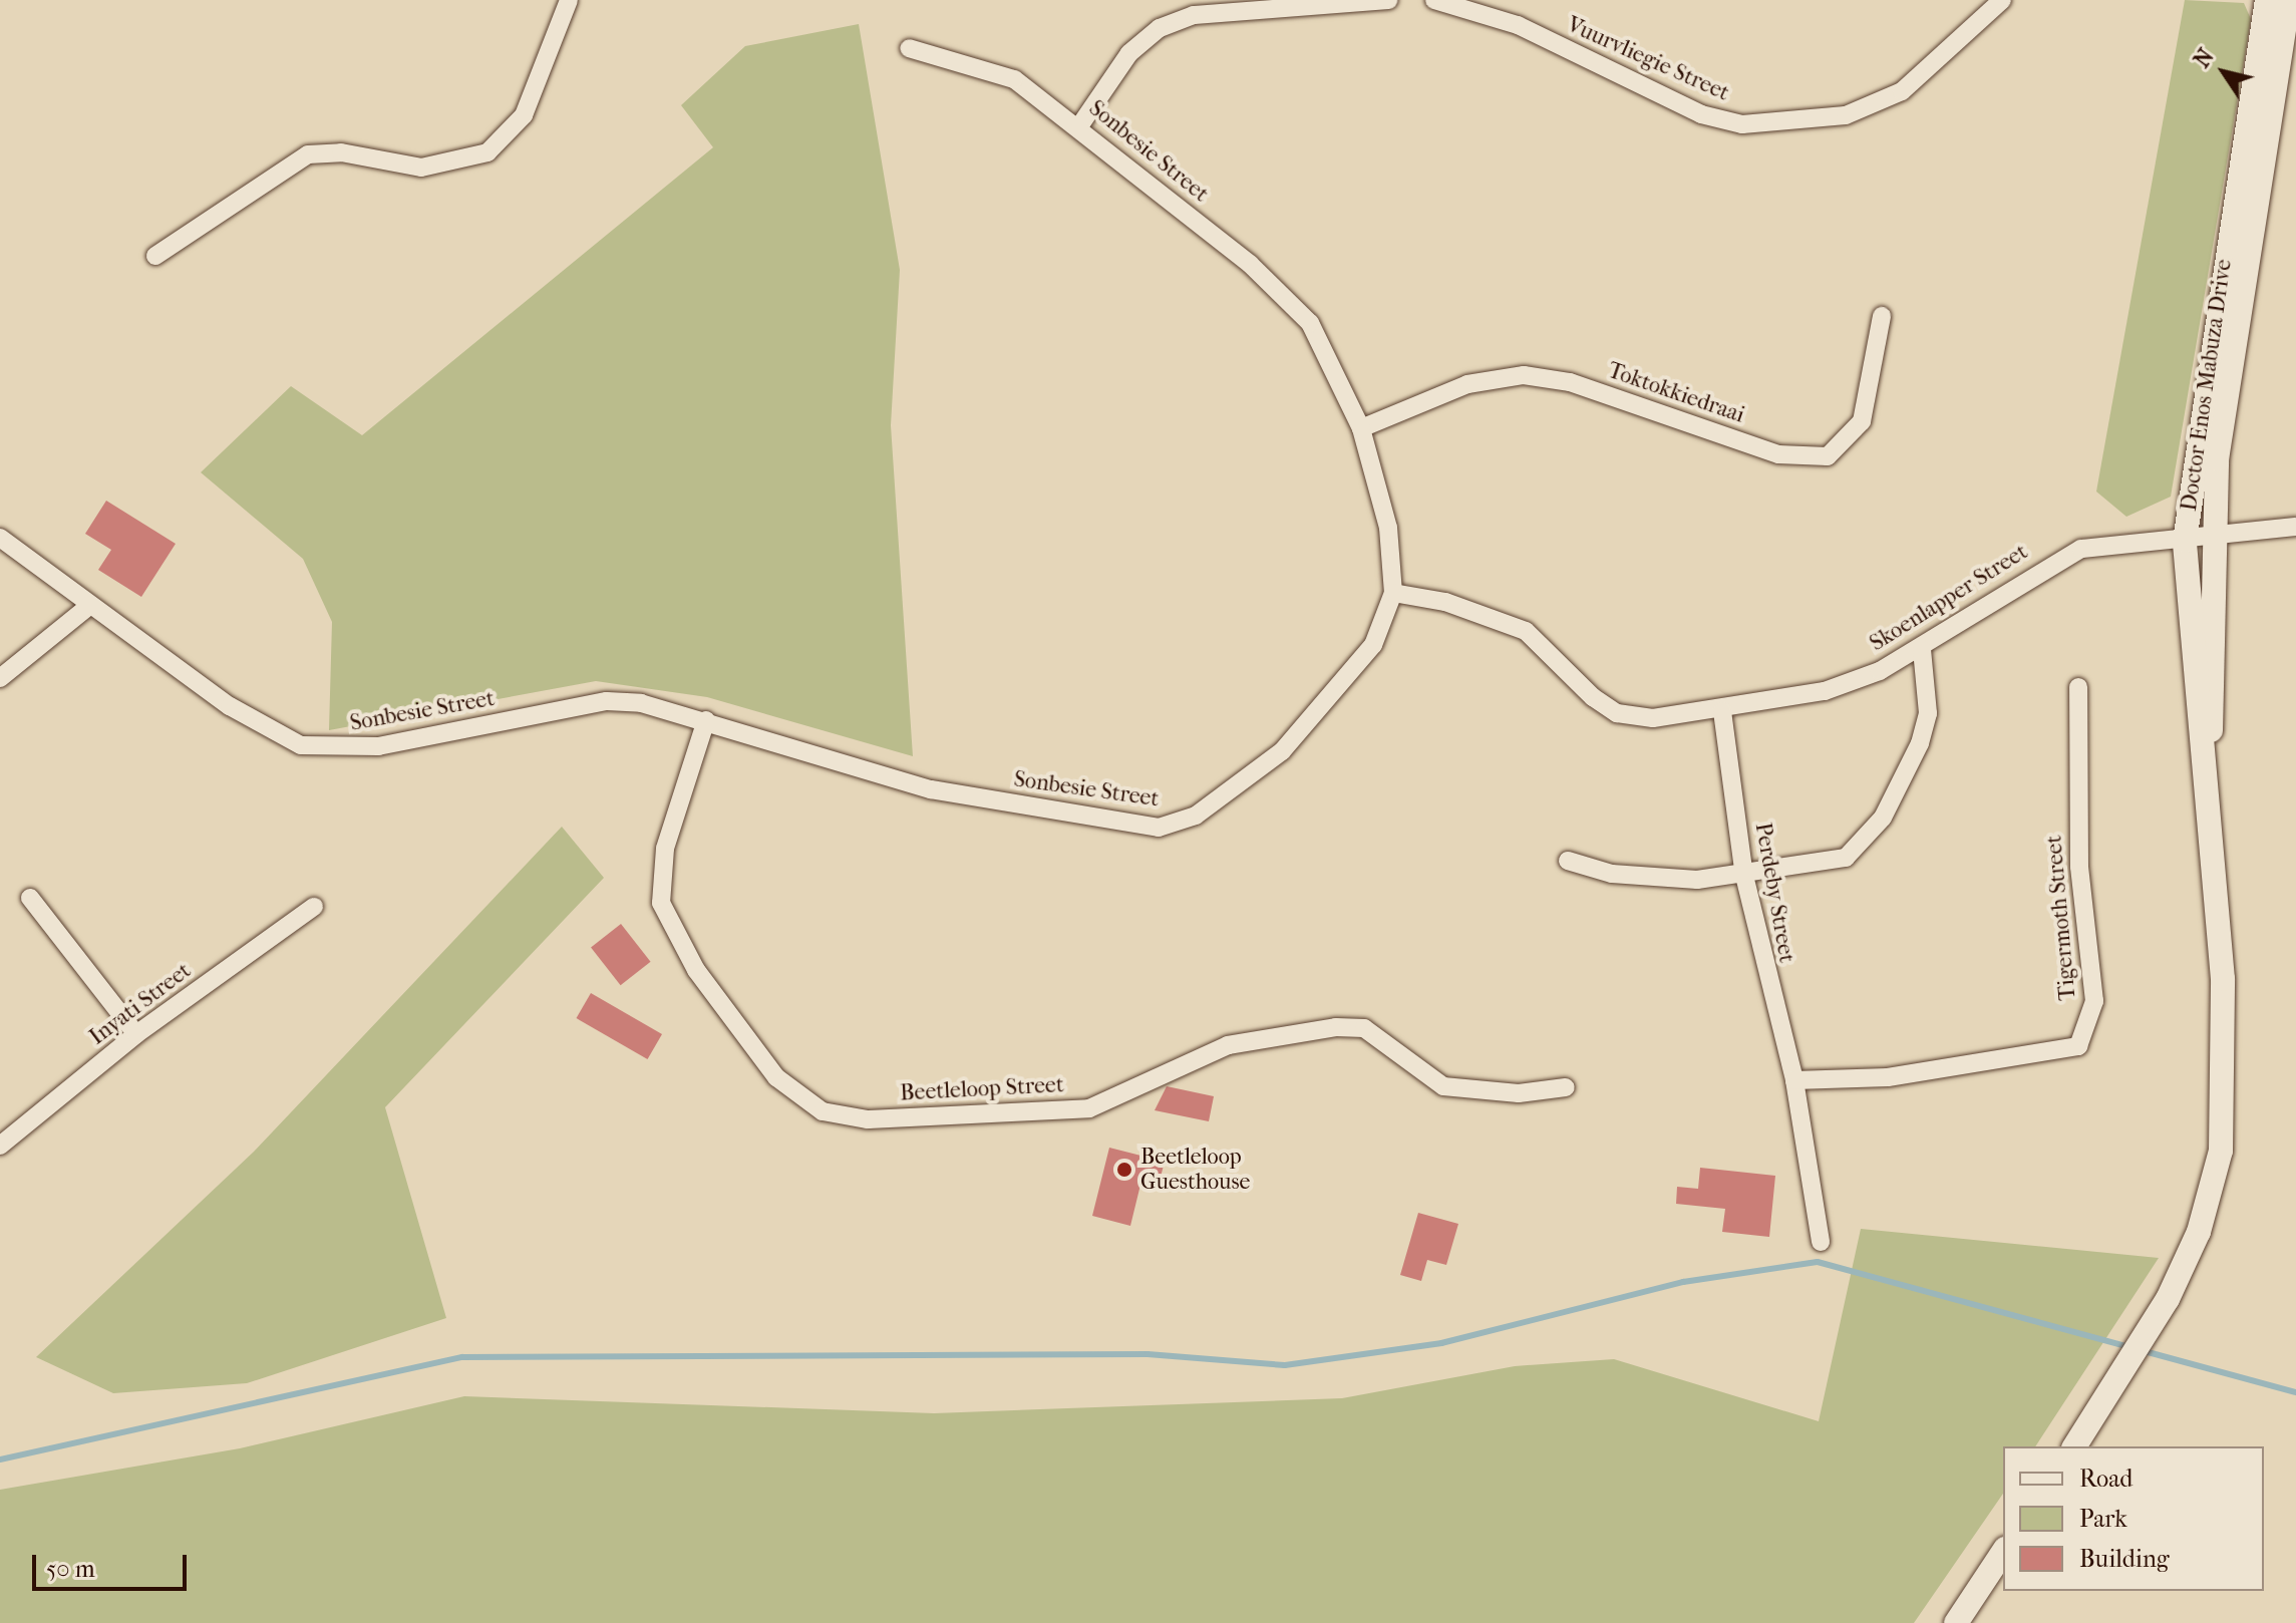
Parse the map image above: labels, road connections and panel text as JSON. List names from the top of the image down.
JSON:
{
  "streets": {
    "main road": ["Doctor Enos Mabuza Drive"],
    "street": [
      "Vuurvliegie Street",
      "Sonbesie Street",
      "Toktokkiedraai",
      "Skoenlapper Street",
      "Perdeby Street",
      "Tigermoth Street",
      "Inyati Street",
      "Beetleloop Street"
    ]
  },
  "crossings": [
    ["Sonbesie Street", "Toktokkiedraai"],
    ["Sonbesie Street", "Skoenlapper Street"],
    ["Sonbesie Street", "Beetleloop Street"],
    ["Doctor Enos Mabuza Drive", "Skoenlapper Street"],
    ["Skoenlapper Street", "Perdeby Street"],
    ["Perdeby Street", "Tigermoth Street"]
  ],
  "places": ["Beetleloop Guesthouse"],
  "legend": ["Road", "Park", "Building"],
  "scale_bar": "50 m",
  "north": "top left"
}
